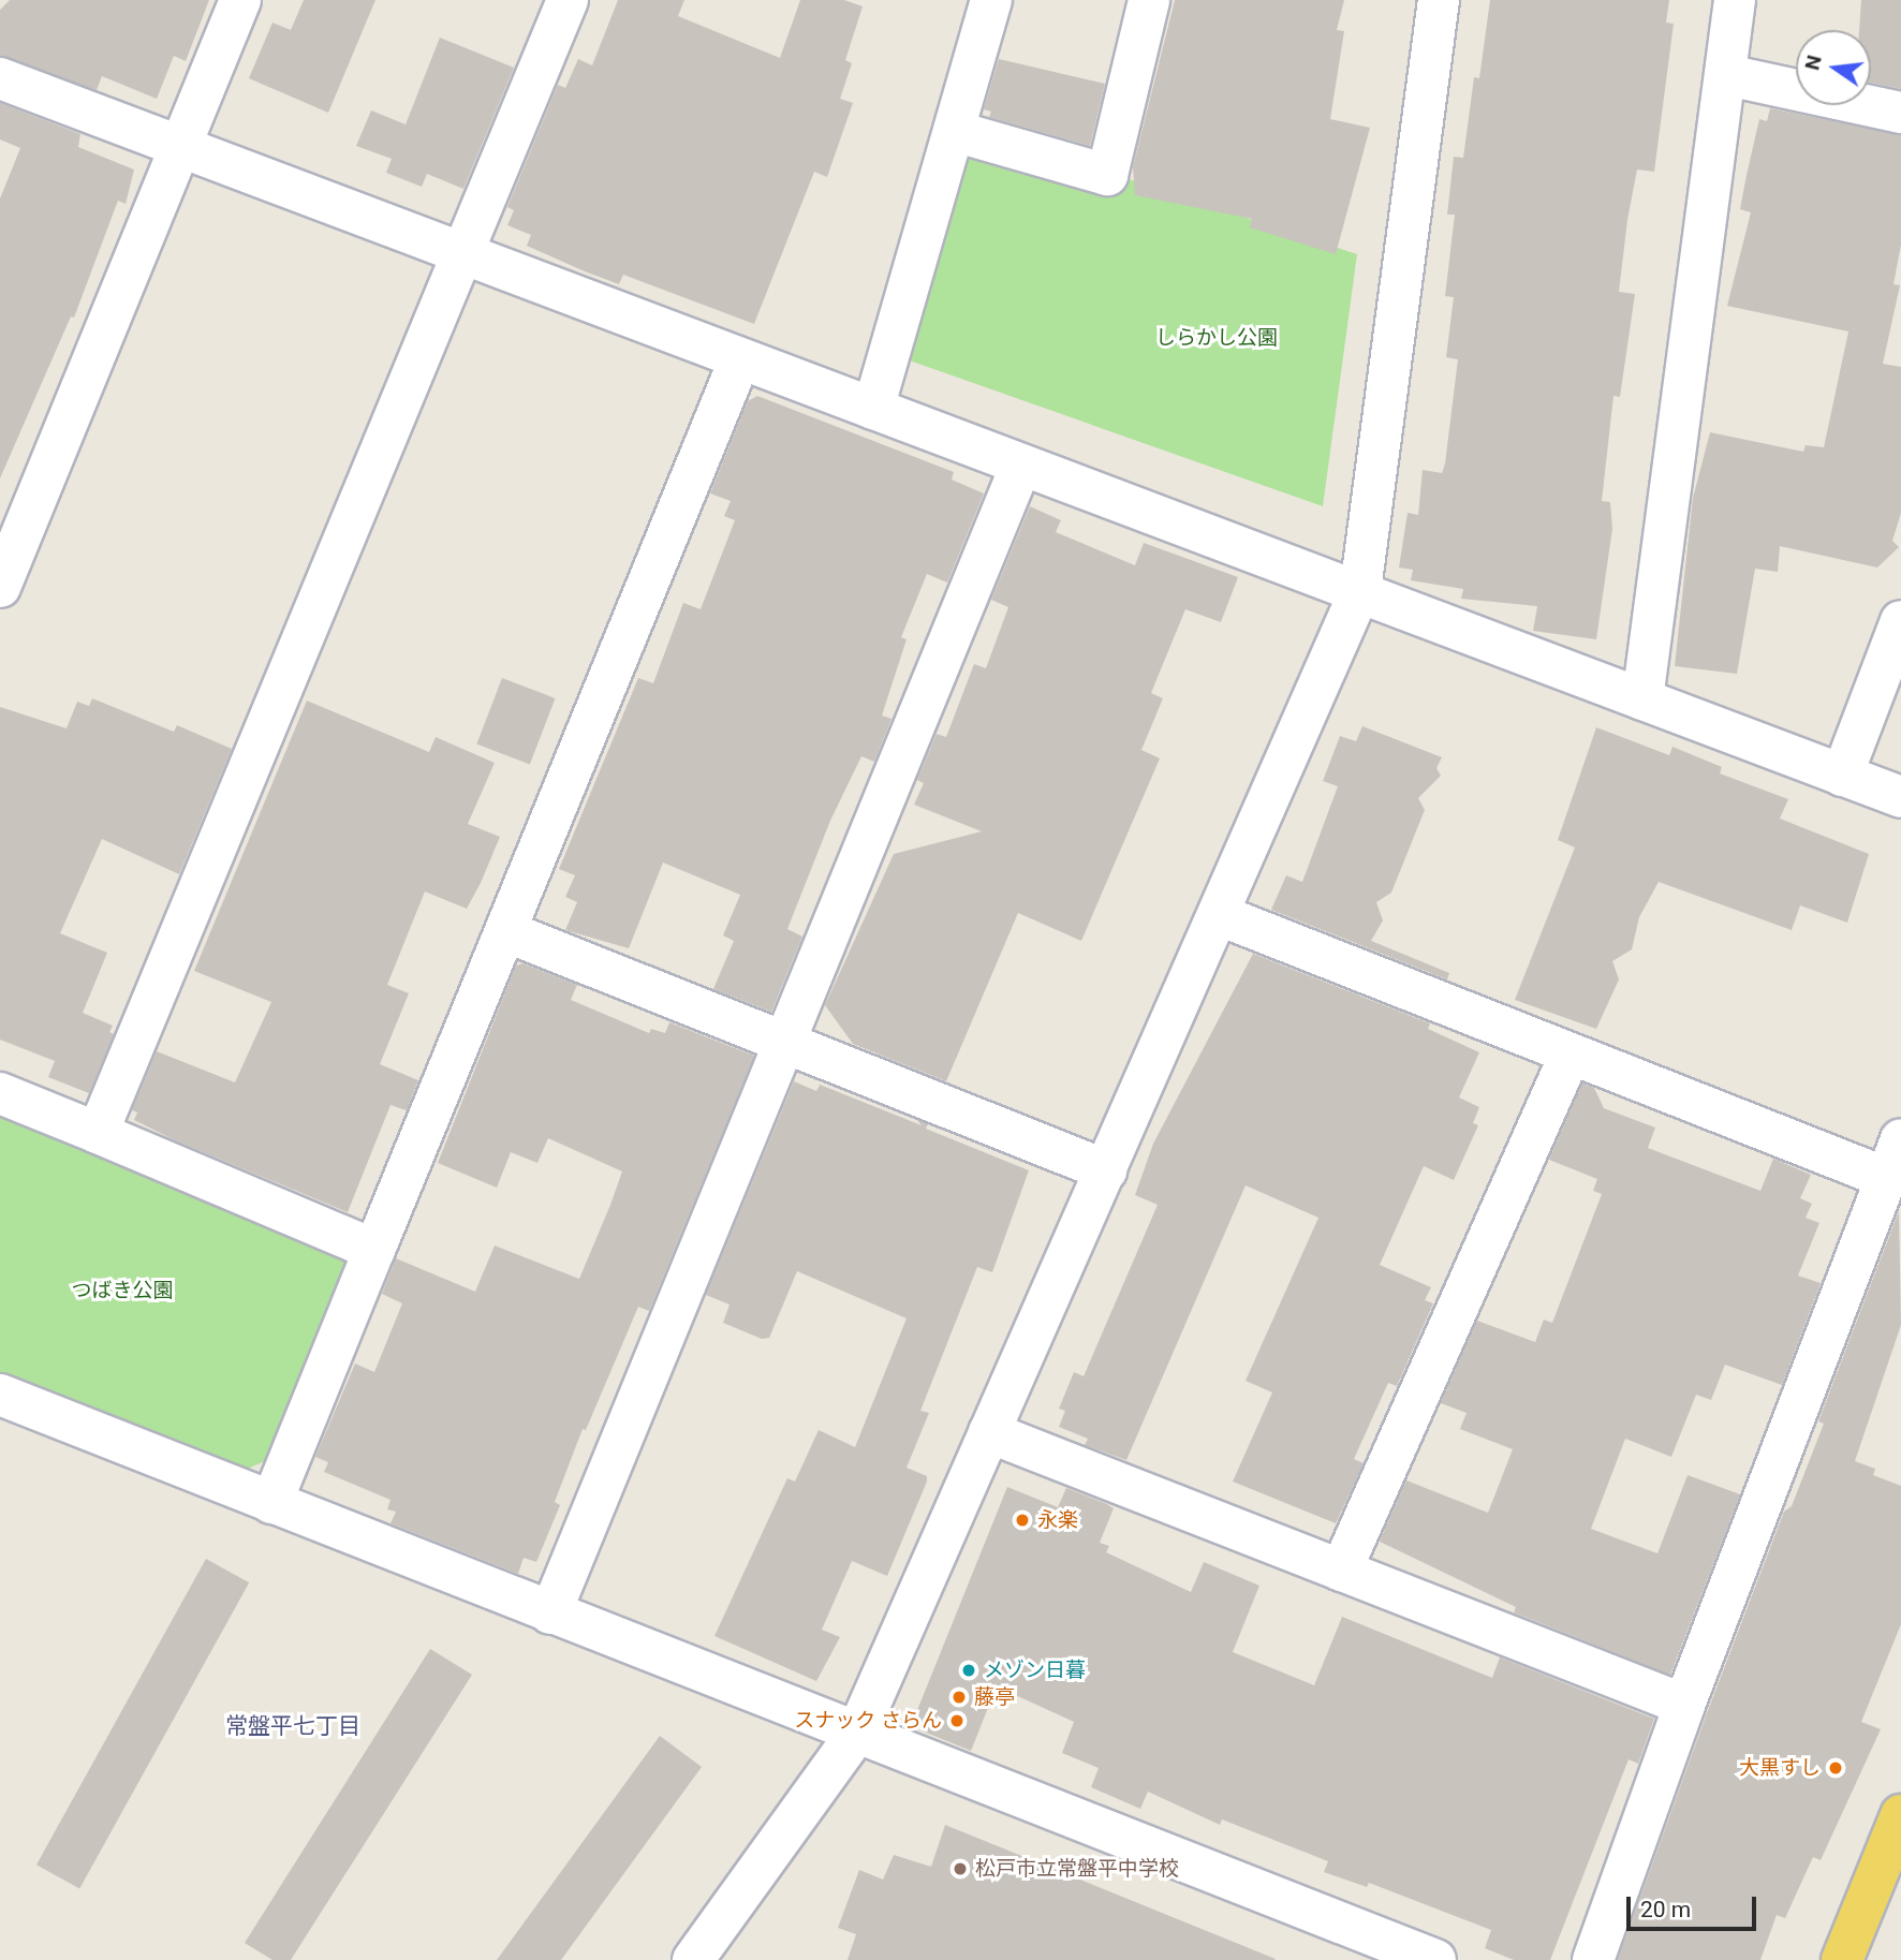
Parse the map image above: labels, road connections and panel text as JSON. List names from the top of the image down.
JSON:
{
  "districts": ["常盤平七丁目"],
  "parks": ["しらかし公園", "つばき公園"],
  "places": [
    "永楽",
    "メゾン日暮",
    "藤亭",
    "スナック さらん",
    "大黒すし",
    "松戸市立常盤平中学校"
  ],
  "scale_bar": "20 m",
  "north": "left"
}
